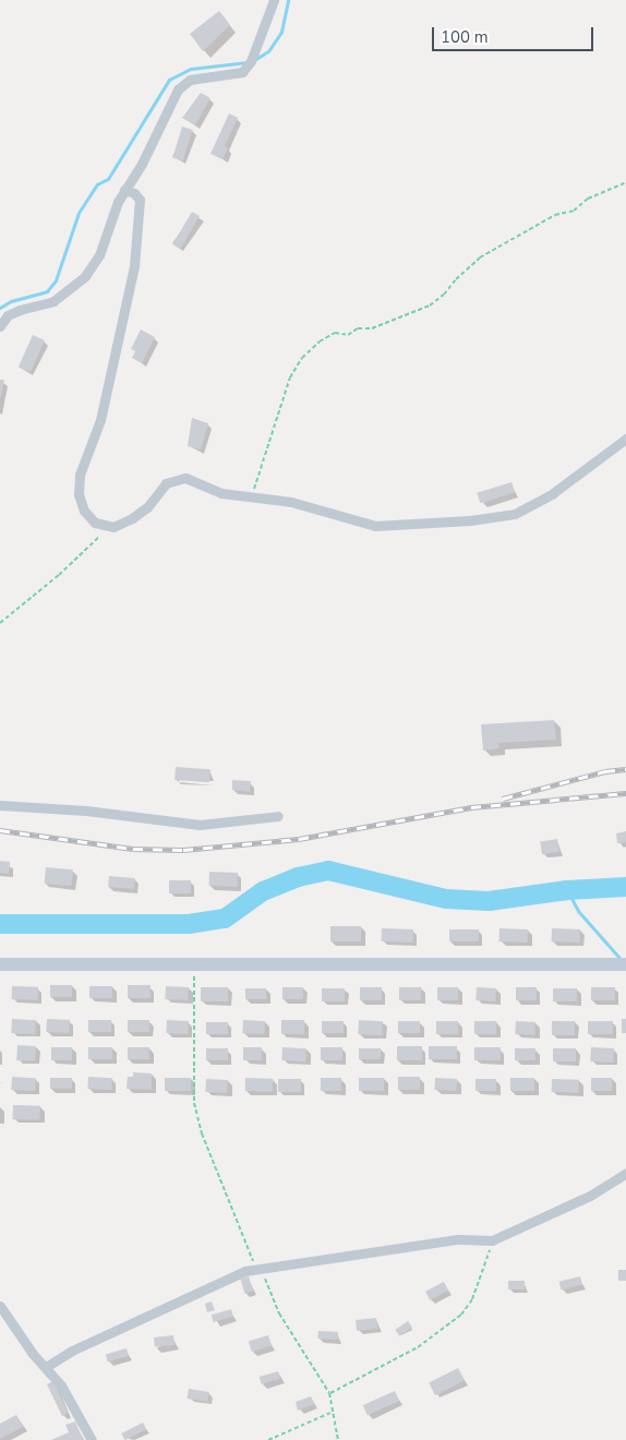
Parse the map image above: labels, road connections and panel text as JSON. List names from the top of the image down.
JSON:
{
  "scale_bar": "100 m"
}
